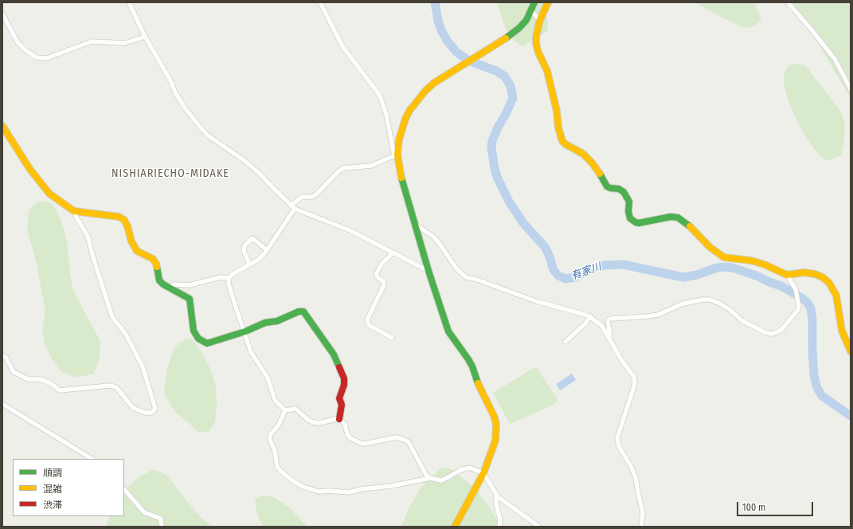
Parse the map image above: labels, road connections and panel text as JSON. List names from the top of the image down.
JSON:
{
  "districts": ["NISHIARIECHO-MIDAKE"],
  "water": ["有家川"],
  "legend": ["順調", "混雑", "渋滞"],
  "scale_bar": "100 m"
}
